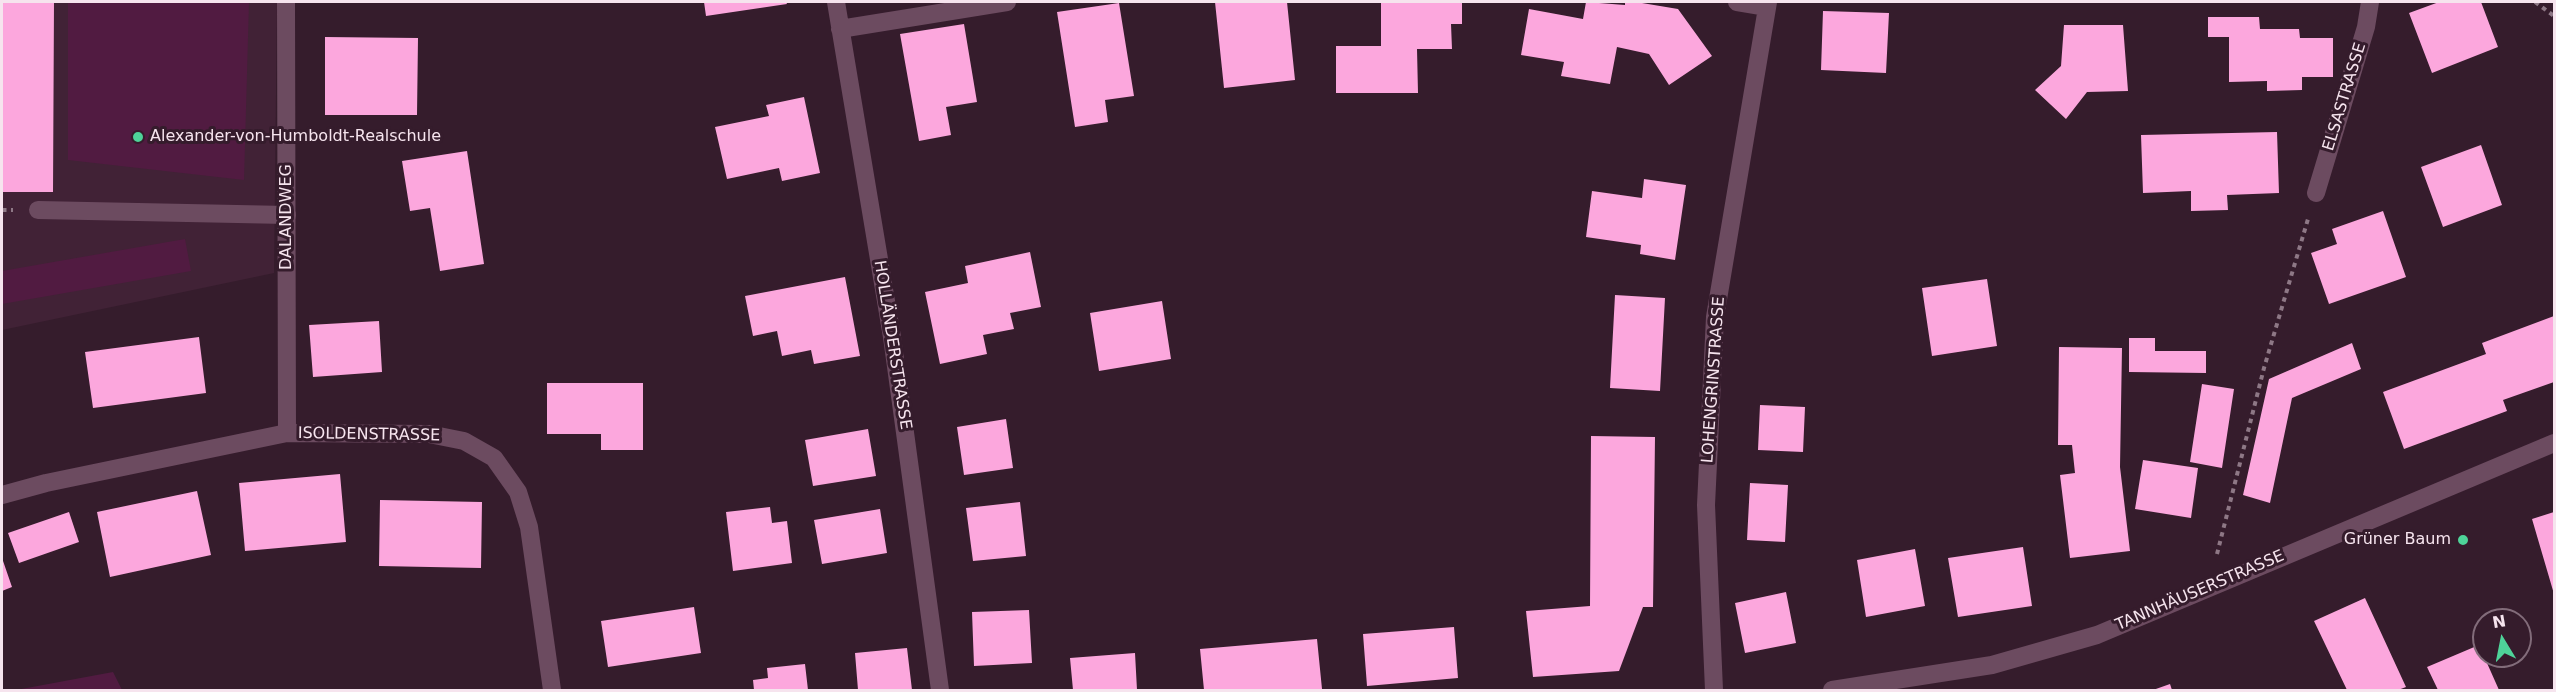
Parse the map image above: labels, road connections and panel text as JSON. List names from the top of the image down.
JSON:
{
  "streets": {
    "street": [
      "ELSASTRASSE",
      "DALANDWEG",
      "HOLLÄNDERSTRASSE",
      "LOHENGRINSTRASSE",
      "ISOLDENSTRASSE",
      "TANNHÄUSERSTRASSE"
    ]
  },
  "crossings": [
    ["DALANDWEG", "ISOLDENSTRASSE"]
  ],
  "places": ["Alexander-von-Humboldt-Realschule", "Grüner Baum"],
  "north": "top"
}
